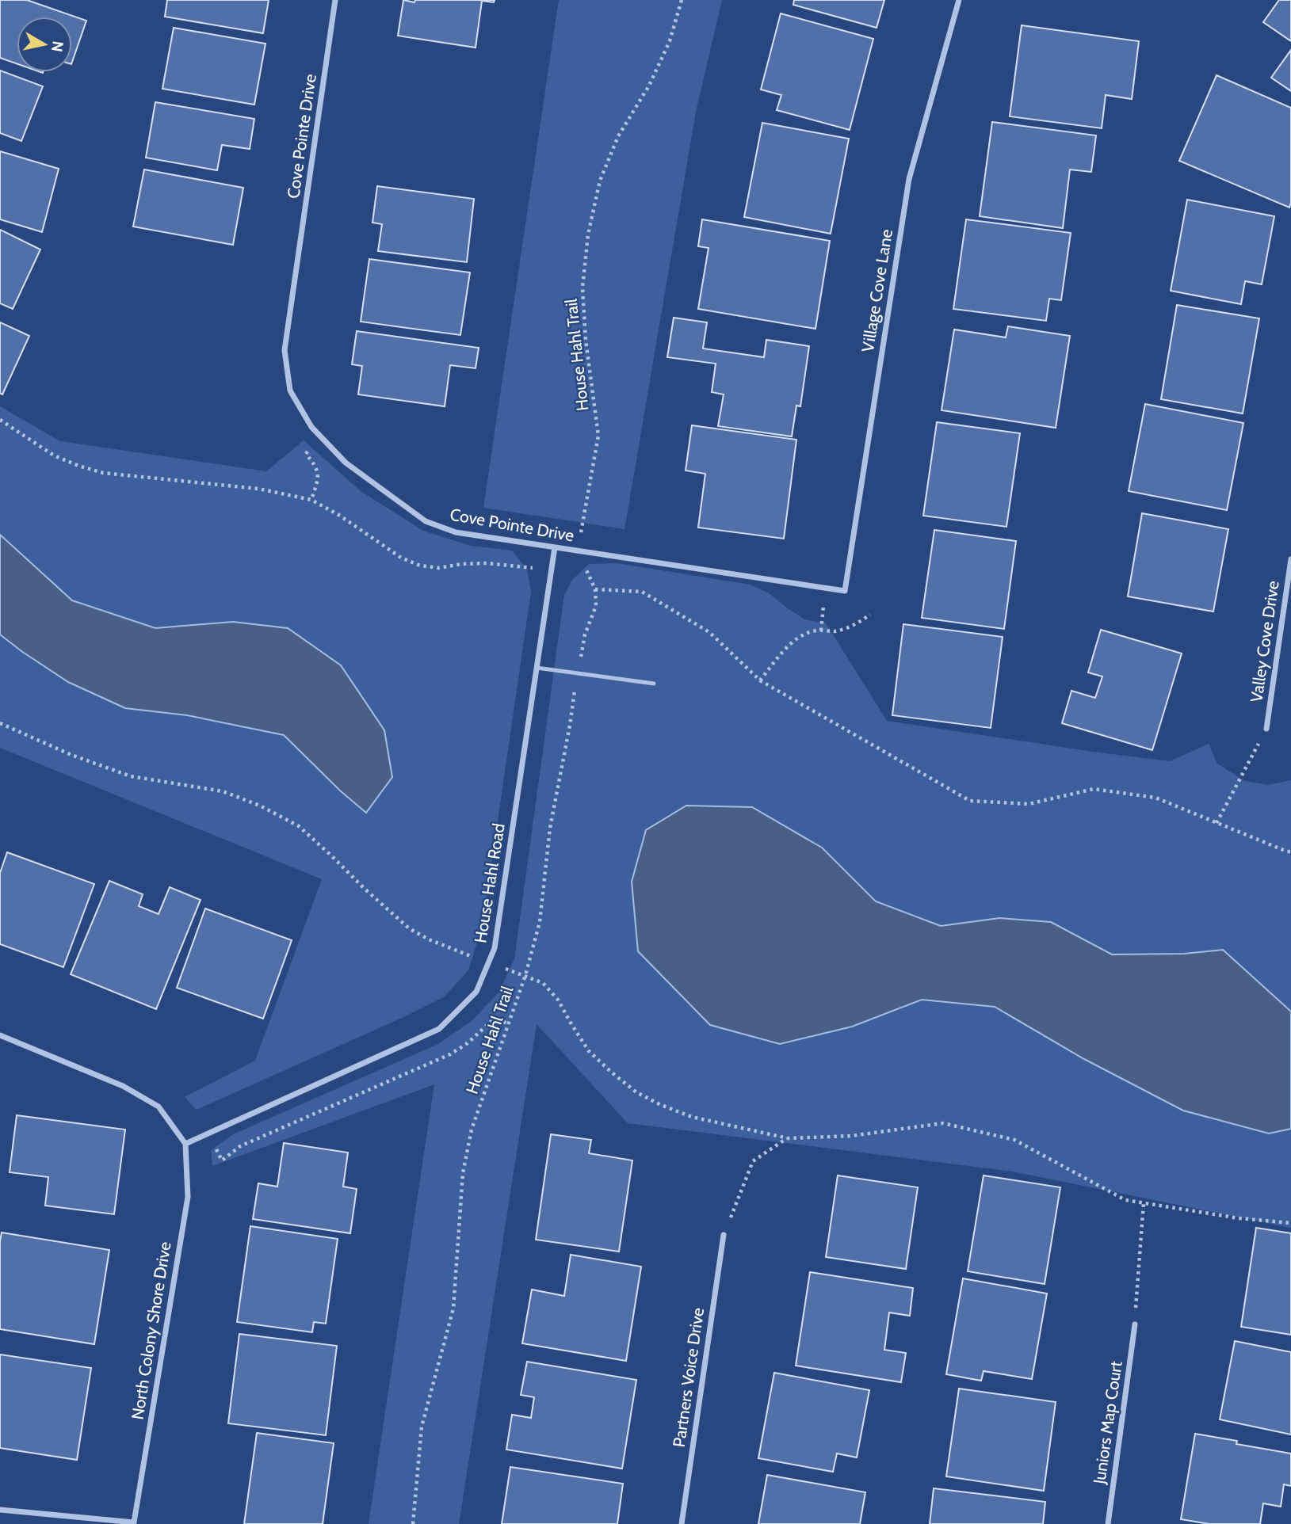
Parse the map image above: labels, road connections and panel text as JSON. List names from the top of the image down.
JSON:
{
  "streets": {
    "street": [
      "Cove Pointe Drive",
      "Village Cove Lane",
      "Valley Cove Drive",
      "House Hahl Road",
      "North Colony Shore Drive",
      "Partners Voice Drive",
      "Juniors Map Court"
    ],
    "path": ["House Hahl Trail"]
  },
  "crossings": [
    ["Cove Pointe Drive", "Village Cove Lane"],
    ["Cove Pointe Drive", "House Hahl Road"],
    ["House Hahl Road", "North Colony Shore Drive"]
  ],
  "north": "right"
}
